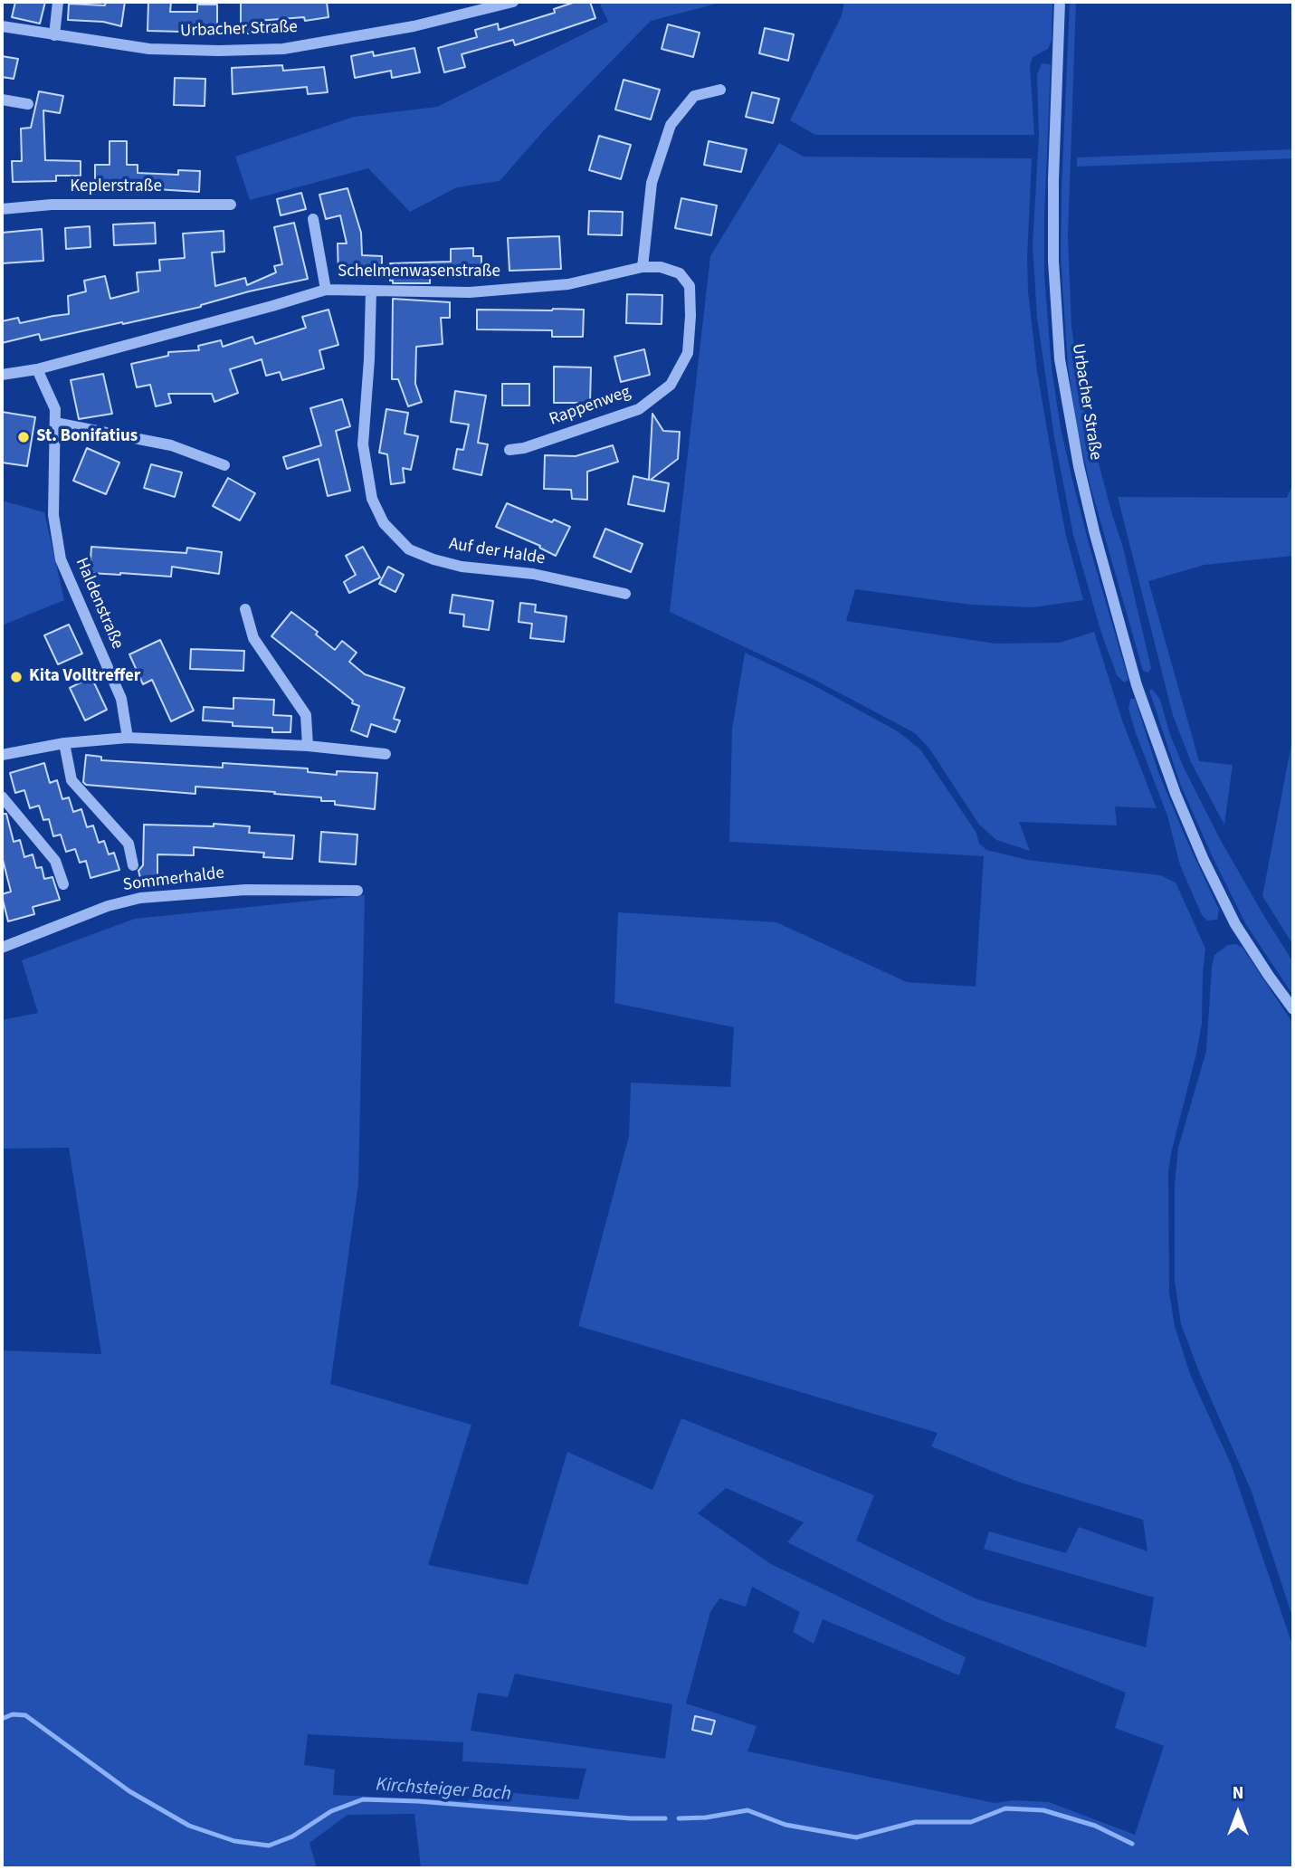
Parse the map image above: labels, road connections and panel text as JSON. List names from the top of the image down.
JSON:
{
  "streets": {
    "street": [
      "Urbacher Straße",
      "Keplerstraße",
      "Schelmenwasenstraße",
      "Rappenweg",
      "Auf der Halde",
      "Haldenstraße",
      "Sommerhalde"
    ]
  },
  "crossings": [
    ["Schelmenwasenstraße", "Rappenweg"],
    ["Schelmenwasenstraße", "Auf der Halde"],
    ["Schelmenwasenstraße", "Haldenstraße"]
  ],
  "water": ["Kirchsteiger Bach"],
  "places": ["St. Bonifatius", "Kita Volltreffer"],
  "north": "top"
}
